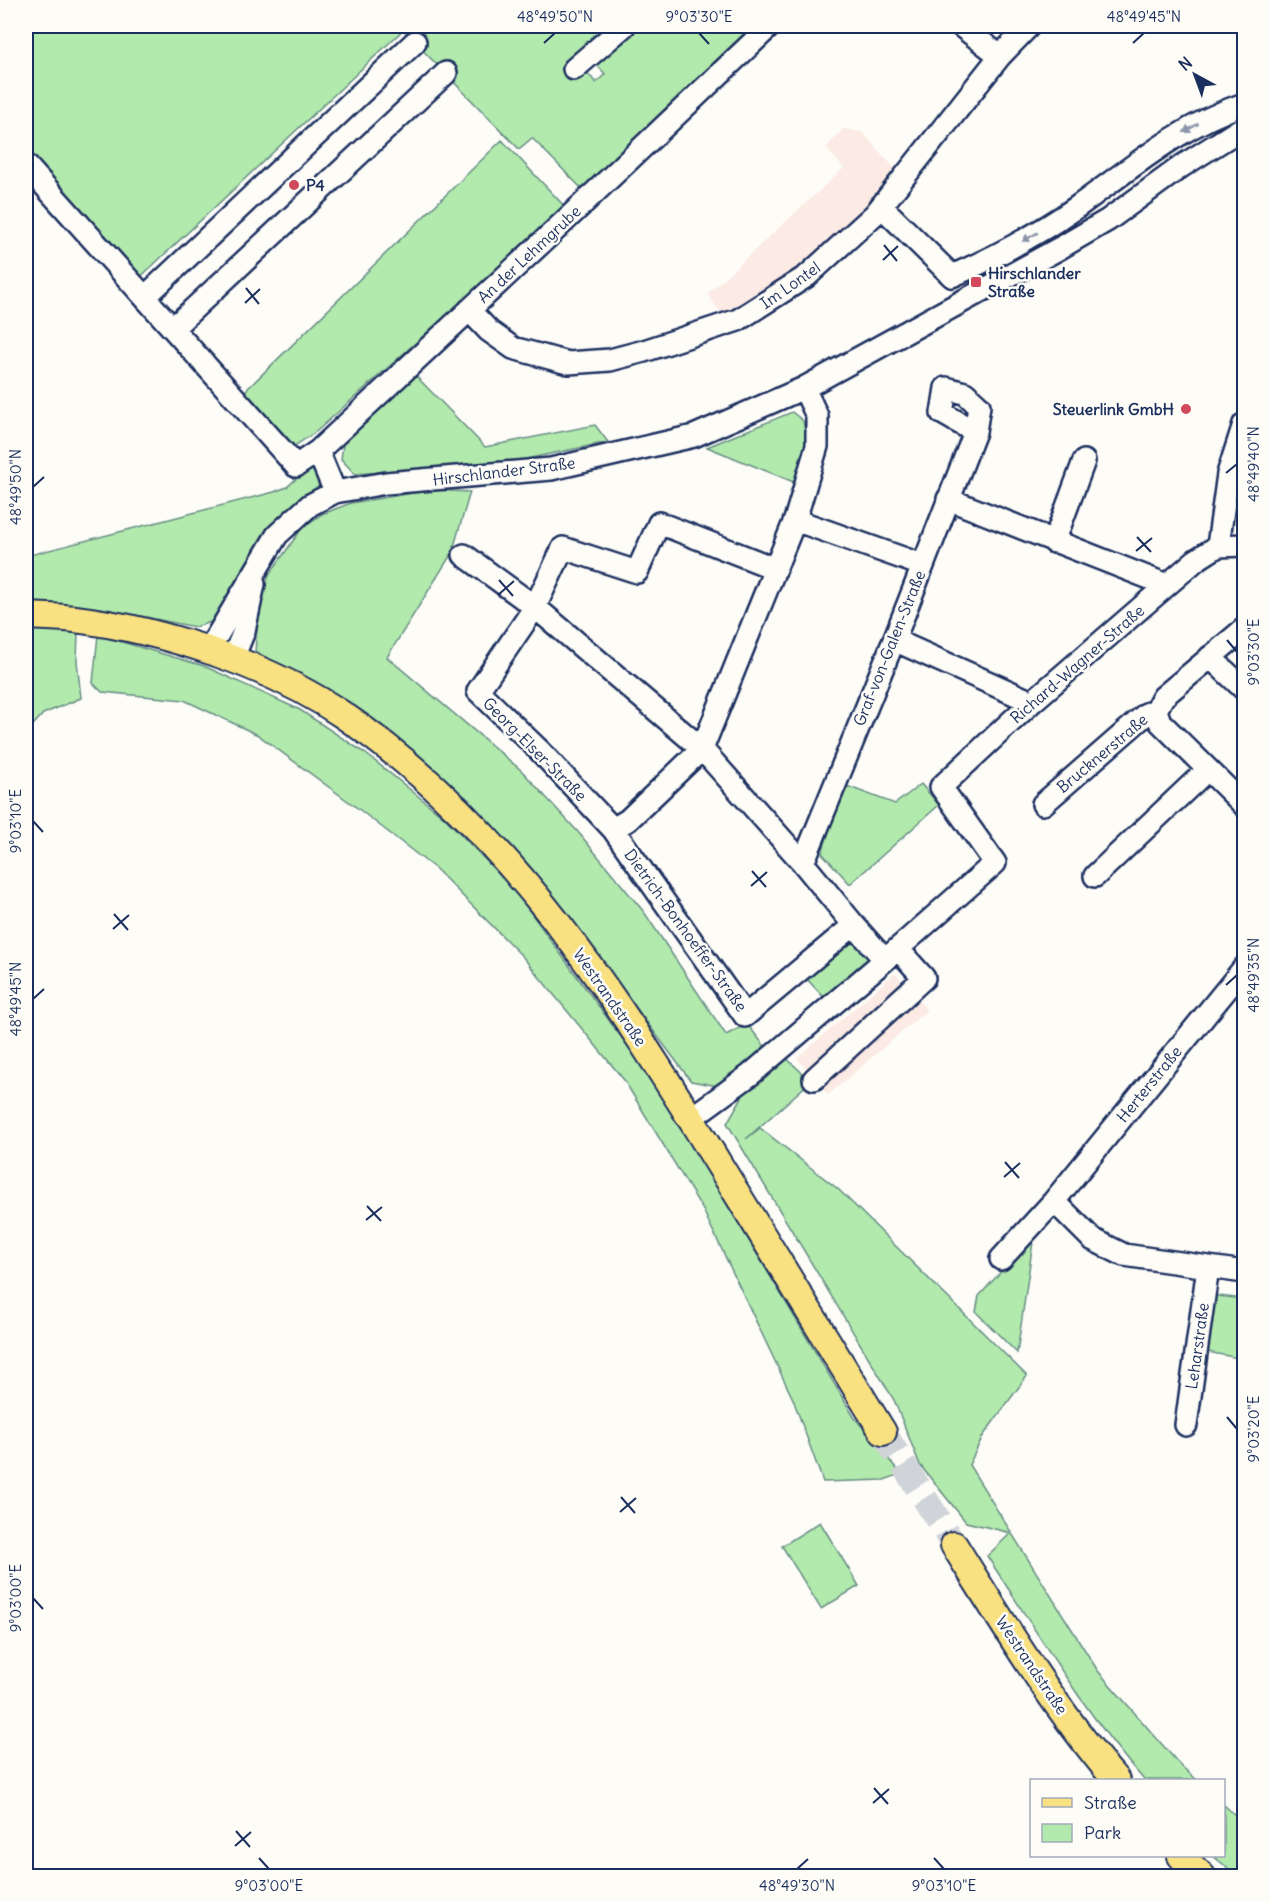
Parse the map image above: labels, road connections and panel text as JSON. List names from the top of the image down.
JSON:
{
  "streets": {
    "main road": ["Westrandstraße"],
    "street": [
      "An der Lehmgrube",
      "Im Lontel",
      "Hirschlander Straße",
      "Graf-von-Galen-Straße",
      "Richard-Wagner-Straße",
      "Georg-Elser-Straße",
      "Brucknerstraße",
      "Dietrich-Bonhoeffer-Straße",
      "Herterstraße",
      "Leharstraße"
    ]
  },
  "crossings": [
    ["An der Lehmgrube", "Im Lontel"],
    ["Hirschlander Straße", "Westrandstraße"],
    ["Georg-Elser-Straße", "Dietrich-Bonhoeffer-Straße"]
  ],
  "places": {
    "other": ["P4", "Steuerlink GmbH"],
    "transit": ["Hirschlander Straße"]
  },
  "legend": ["Straße", "Park"],
  "north": "top left",
  "coordinates": [
    "48°49'50\"N",
    "9°03'30\"E",
    "48°49'45\"N",
    "48°49'40\"N",
    "9°03'10\"E",
    "48°49'35\"N",
    "9°03'20\"E",
    "9°03'00\"E",
    "48°49'30\"N"
  ]
}
